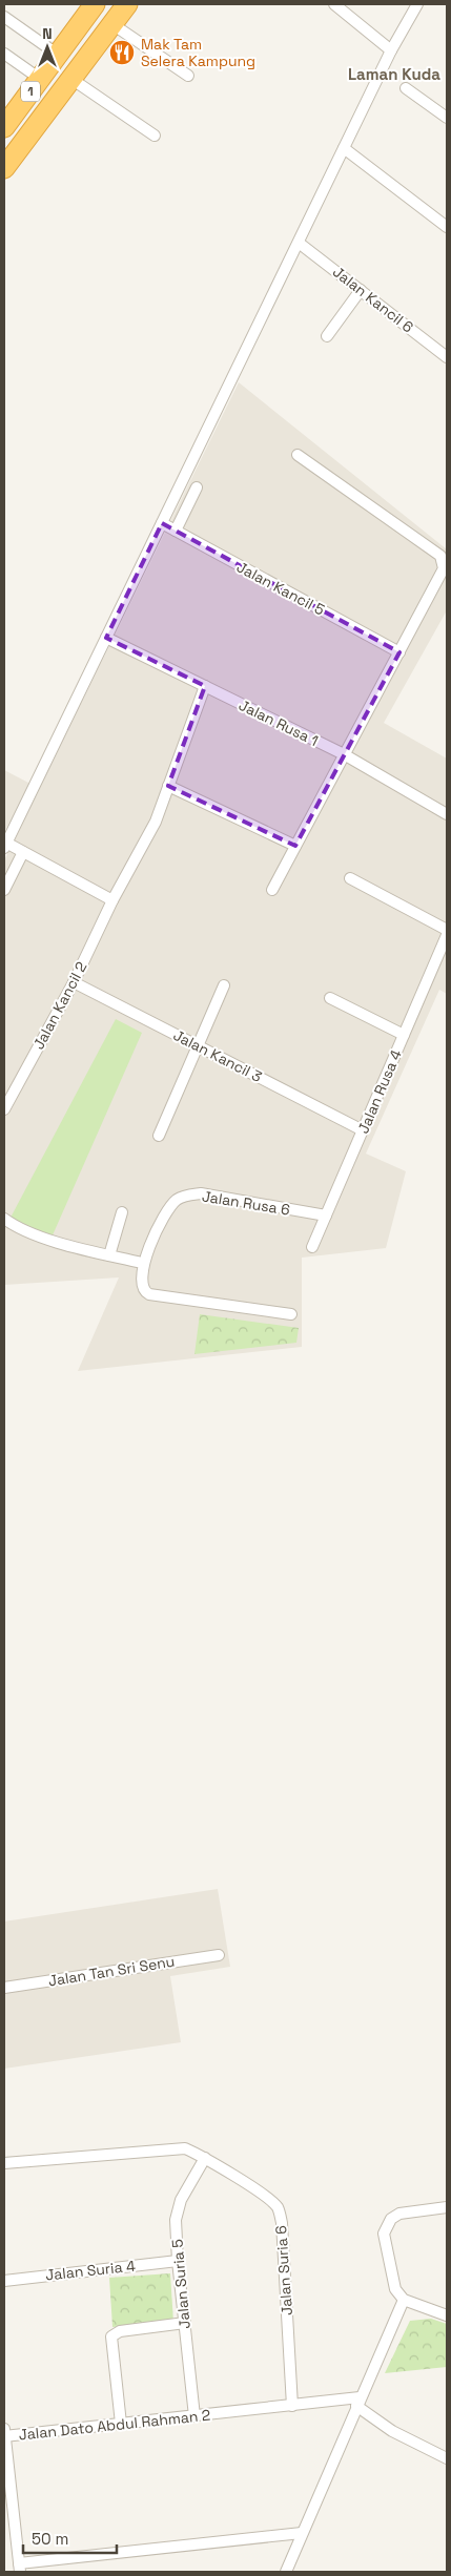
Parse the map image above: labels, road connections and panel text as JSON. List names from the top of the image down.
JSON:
{
  "streets": {
    "highway": ["1"],
    "street": [
      "Jalan Kancil 6",
      "Jalan Kancil 5",
      "Jalan Rusa 1",
      "Jalan Kancil 2",
      "Jalan Kancil 3",
      "Jalan Rusa 4",
      "Jalan Rusa 6",
      "Jalan Tan Sri Senu",
      "Jalan Suria 4",
      "Jalan Suria 6",
      "Jalan Suria 5",
      "Jalan Dato Abdul Rahman 2"
    ]
  },
  "crossings": [
    ["Jalan Rusa 1", "Jalan Kancil 2"],
    ["Jalan Kancil 2", "Jalan Kancil 3"],
    ["Jalan Kancil 3", "Jalan Rusa 4"],
    ["Jalan Rusa 4", "Jalan Rusa 6"],
    ["Jalan Suria 4", "Jalan Suria 5"],
    ["Jalan Suria 6", "Jalan Suria 5"],
    ["Jalan Suria 6", "Jalan Dato Abdul Rahman 2"],
    ["Jalan Suria 5", "Jalan Dato Abdul Rahman 2"]
  ],
  "districts": ["Laman Kuda"],
  "places": {
    "restaurant": ["Mak Tam Selera Kampung"]
  },
  "scale_bar": "50 m",
  "north": "top"
}
